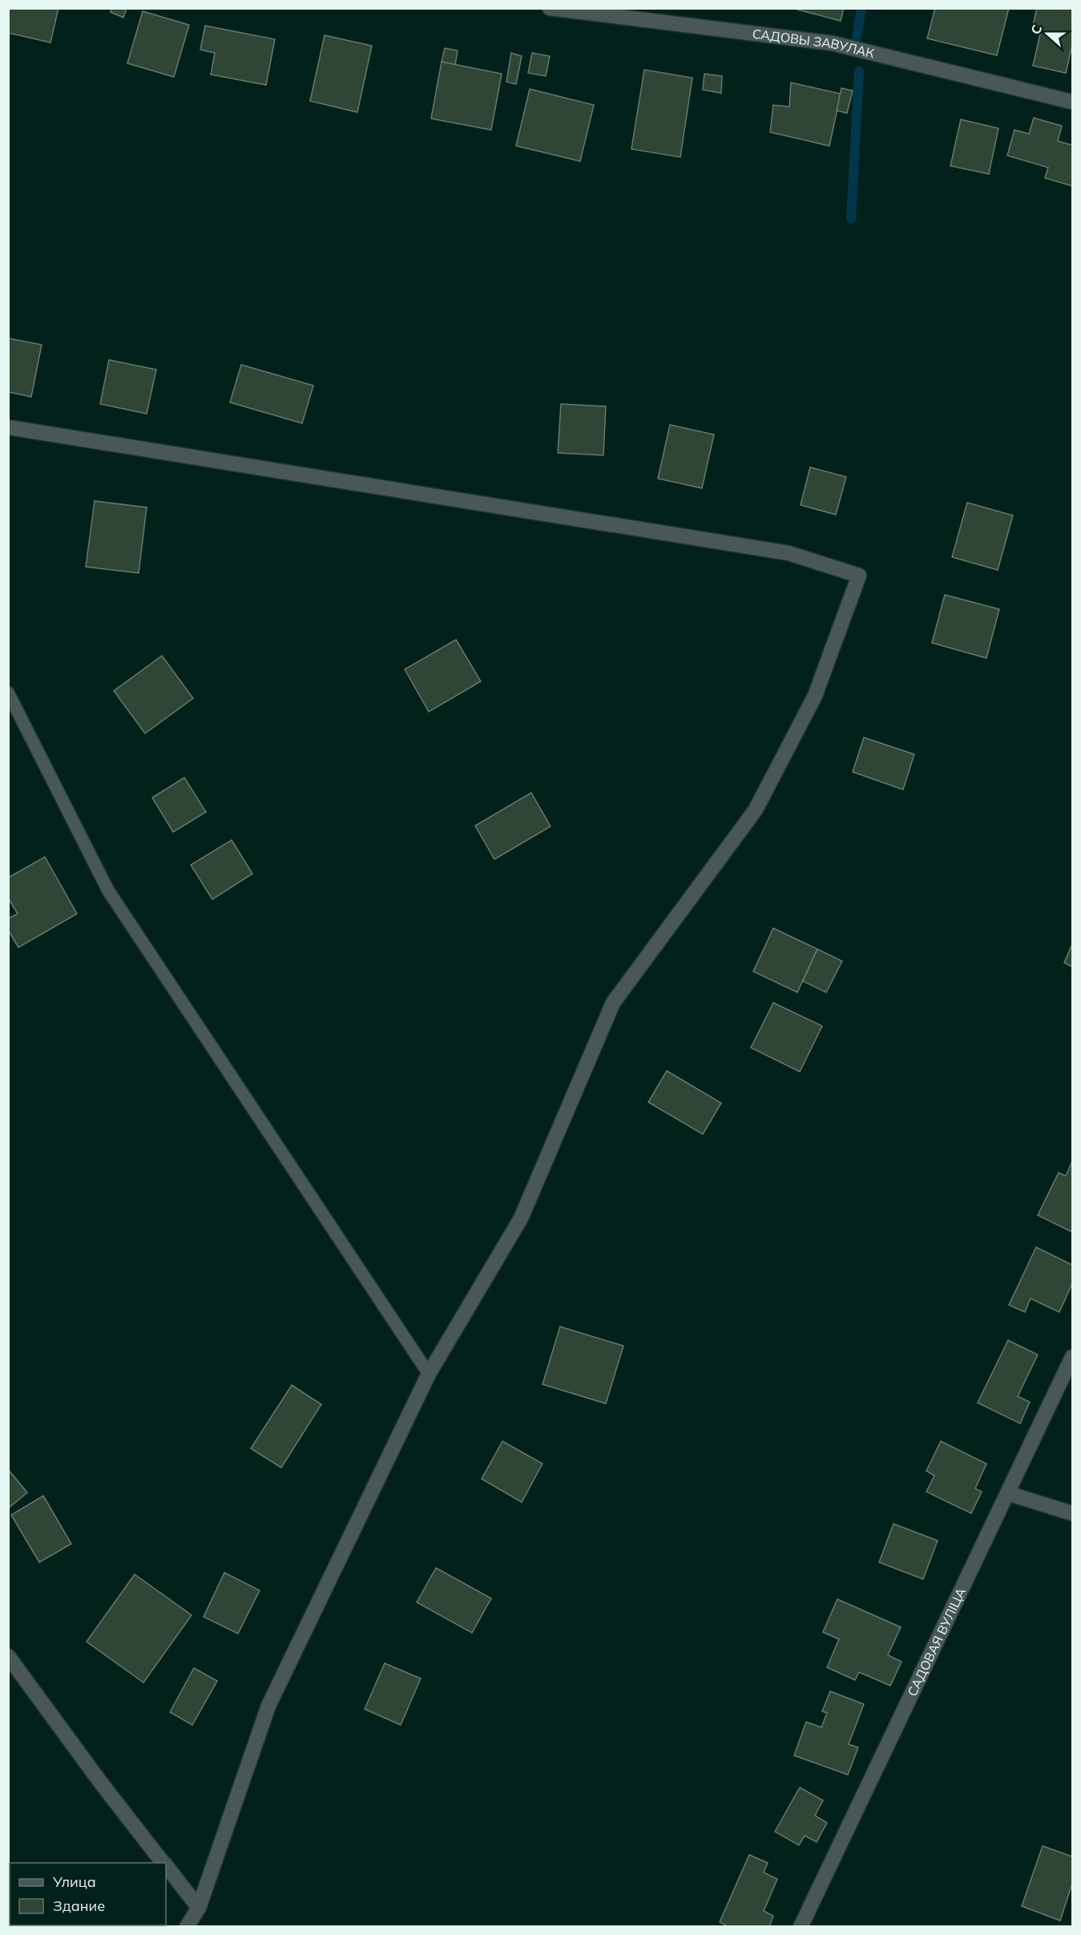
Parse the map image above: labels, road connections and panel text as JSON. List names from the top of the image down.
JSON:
{
  "streets": {
    "street": ["САДОВЫ ЗАВУЛАК", "САДОВАЯ ВУЛІЦА"]
  },
  "legend": ["Улица", "Здание"],
  "north": "left"
}
